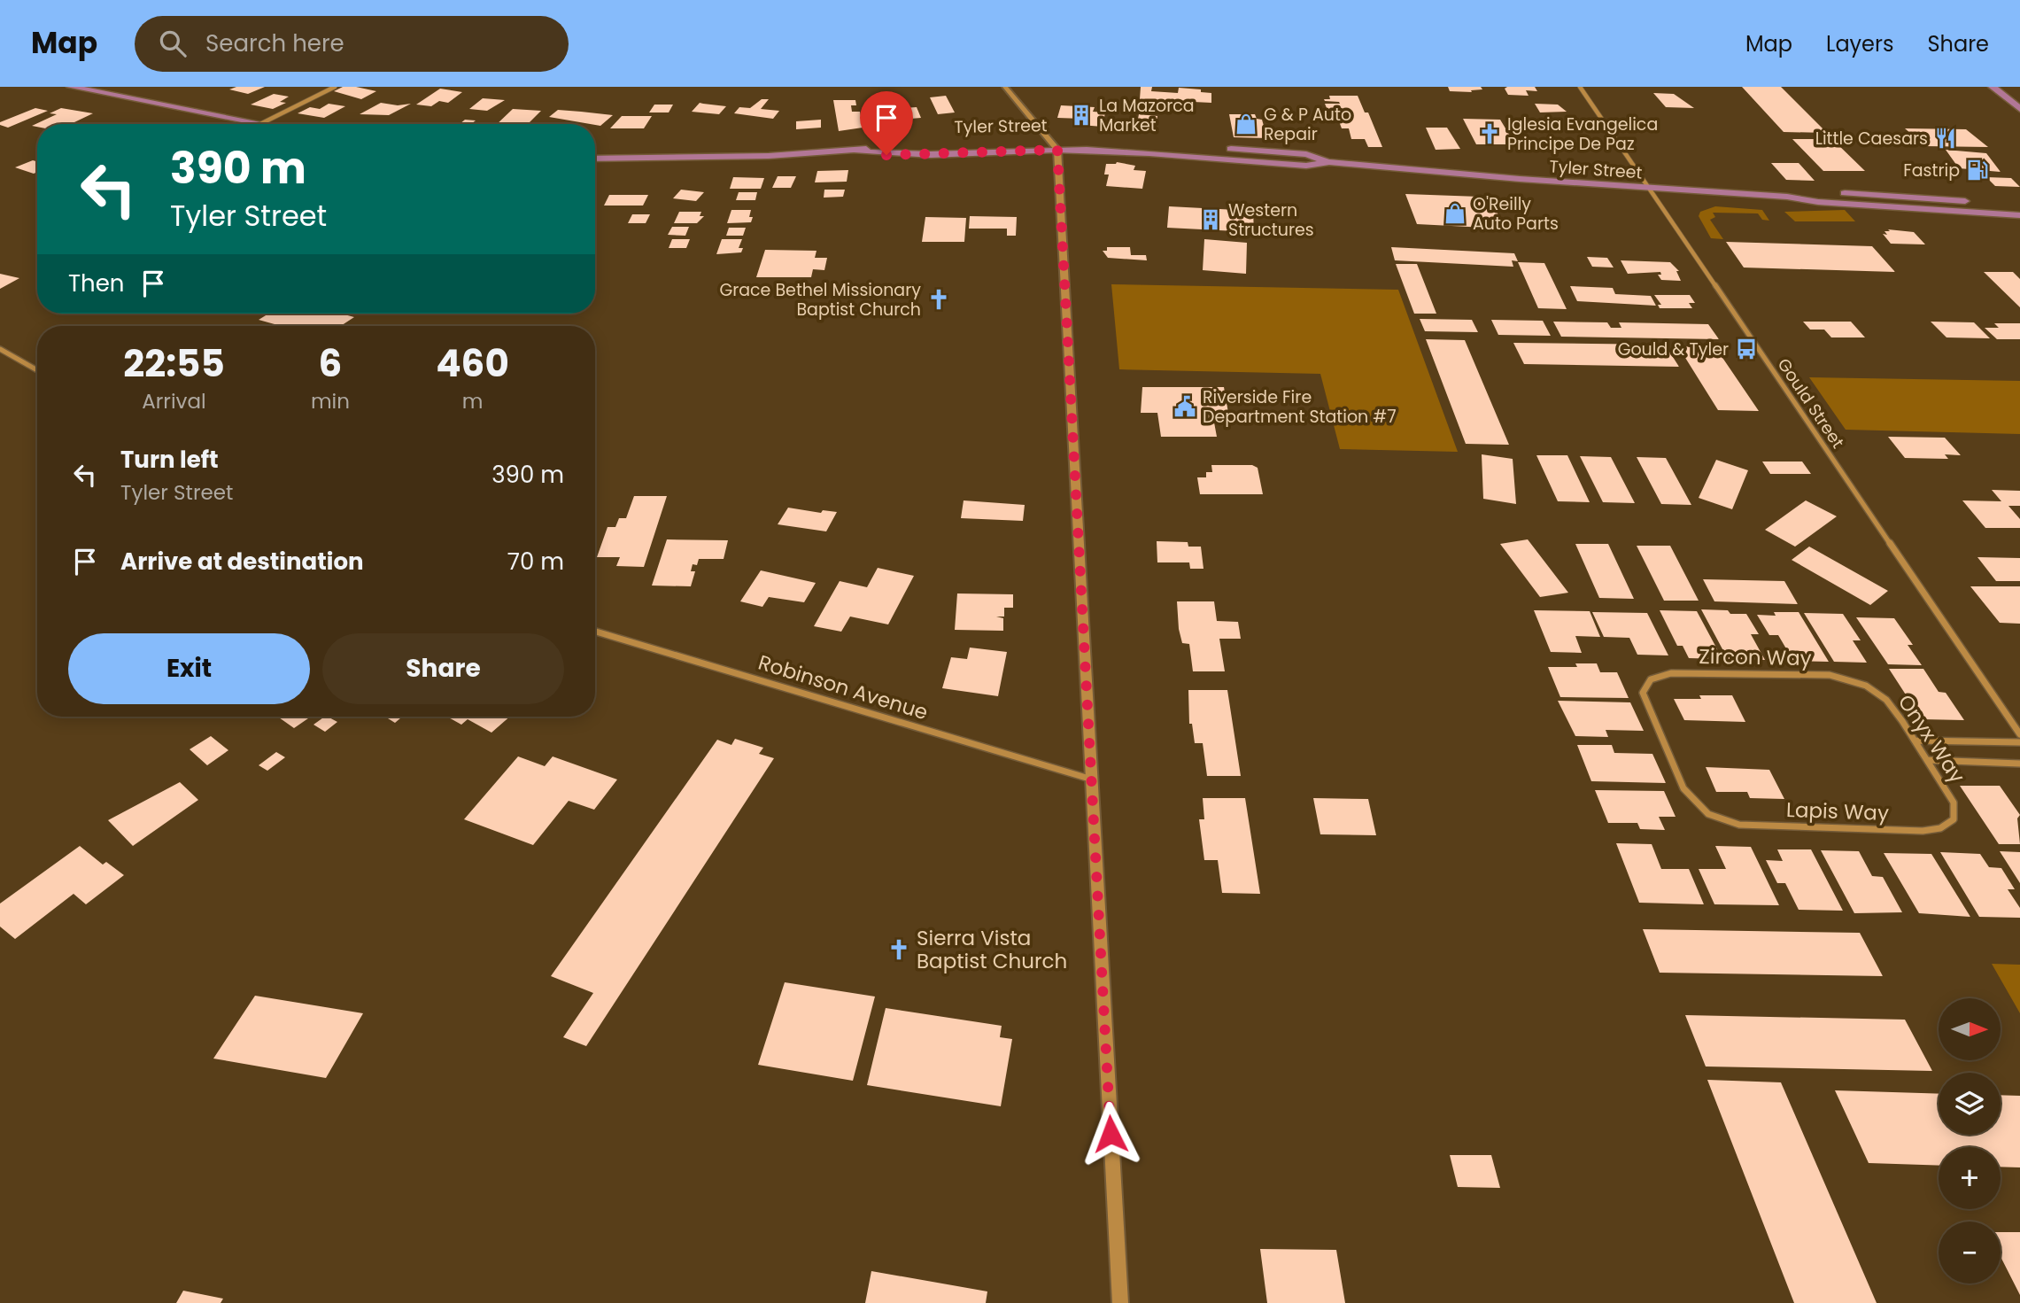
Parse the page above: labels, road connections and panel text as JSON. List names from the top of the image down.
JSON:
{
  "streets": {
    "main road": ["Tyler Street"],
    "street": [
      "Gould Street",
      "Zircon Way",
      "Robinson Avenue",
      "Onyx Way",
      "Lapis Way"
    ]
  },
  "crossings": [
    ["Tyler Street", "Gould Street"],
    ["Zircon Way", "Onyx Way"],
    ["Zircon Way", "Lapis Way"],
    ["Onyx Way", "Lapis Way"]
  ],
  "places": {
    "building": ["La Mazorca Market", "Western Structures"],
    "shop": ["G & P Auto Repair", "O'Reilly Auto Parts"],
    "church": ["Iglesia Evangelica Principe De Paz", "Grace Bethel Missionary Baptist Church", "Sierra Vista Baptist Church"],
    "restaurant": ["Little Caesars"],
    "fuel station": ["Fastrip"],
    "bus stop": ["Gould & Tyler"],
    "public building": ["Riverside Fire Department Station #7"]
  },
  "north": "right",
  "page": {
    "header": "Map",
    "search": "Search here",
    "nav": ["Map", "Layers", "Share"],
    "turn": ["390 m", "Tyler Street"],
    "then": "Then",
    "eta": [
      "22:55",
      "Arrival",
      "6",
      "min",
      "460",
      "m"
    ],
    "list": [
      {
        "name": "Turn left",
        "note": "Tyler Street",
        "value": "390 m"
      },
      {
        "name": "Arrive at destination",
        "value": "70 m"
      }
    ],
    "buttons": ["Exit", "Share"],
    "map_buttons": ["+", "−"]
  }
}
